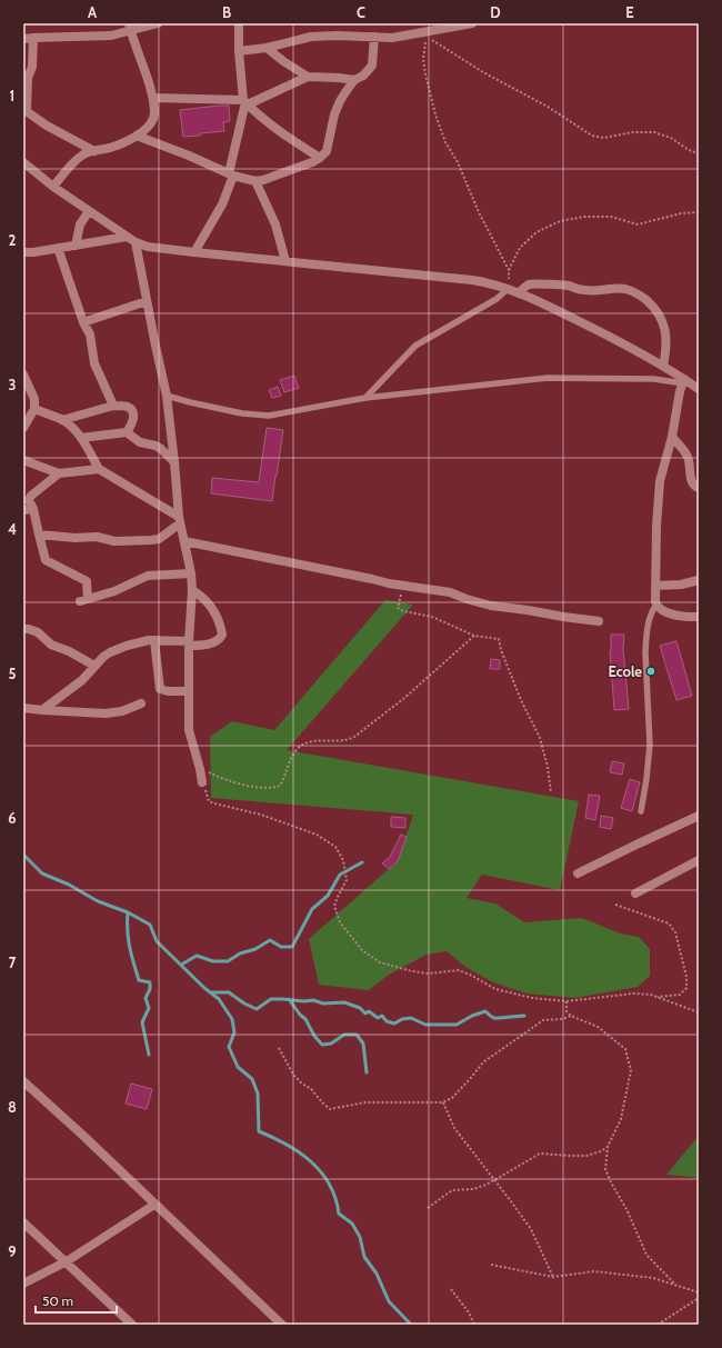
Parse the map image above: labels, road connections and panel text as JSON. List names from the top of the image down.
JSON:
{
  "places": ["Ecole"],
  "scale_bar": "50 m",
  "grid": {
    "columns": [
      "A",
      "B",
      "C",
      "D",
      "E"
    ],
    "rows": [
      "1",
      "2",
      "3",
      "4",
      "5",
      "6",
      "7",
      "8",
      "9"
    ]
  }
}
